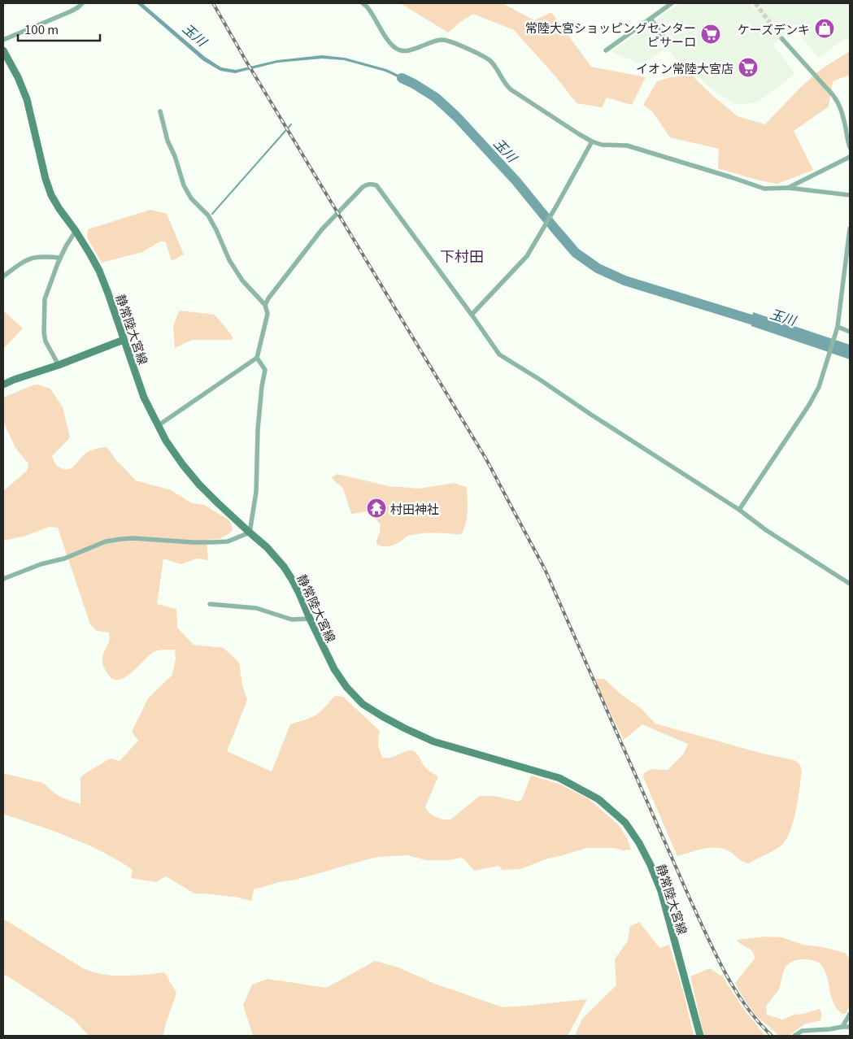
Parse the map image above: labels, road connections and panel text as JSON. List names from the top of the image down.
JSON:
{
  "streets": {
    "main road": ["静常陸大宮線"]
  },
  "districts": ["下村田"],
  "water": ["玉川"],
  "places": {
    "shop": ["ケーズデンキ"],
    "supermarket": ["常陸大宮ショッピングセンター ピサーロ", "イオン常陸大宮店"],
    "temple": ["村田神社"]
  },
  "scale_bar": "100 m"
}
